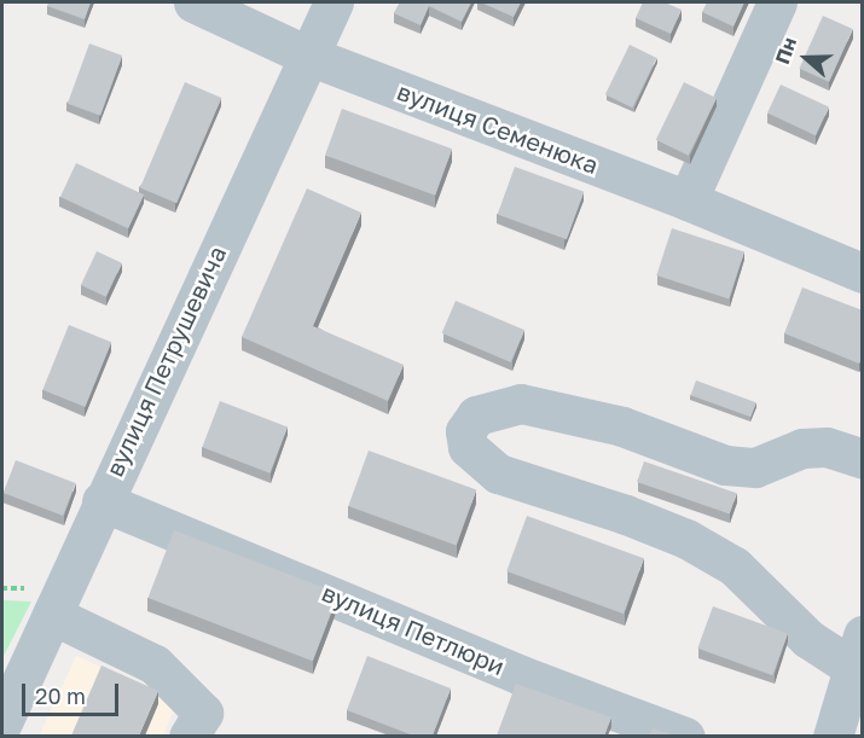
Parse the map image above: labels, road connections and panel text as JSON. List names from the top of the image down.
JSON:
{
  "streets": {
    "street": ["вулиця Семенюка", "вулиця Петрушевича", "вулиця Петлюри"]
  },
  "crossings": [
    ["вулиця Семенюка", "вулиця Петрушевича"],
    ["вулиця Петрушевича", "вулиця Петлюри"]
  ],
  "scale_bar": "20 m",
  "north": "left"
}
